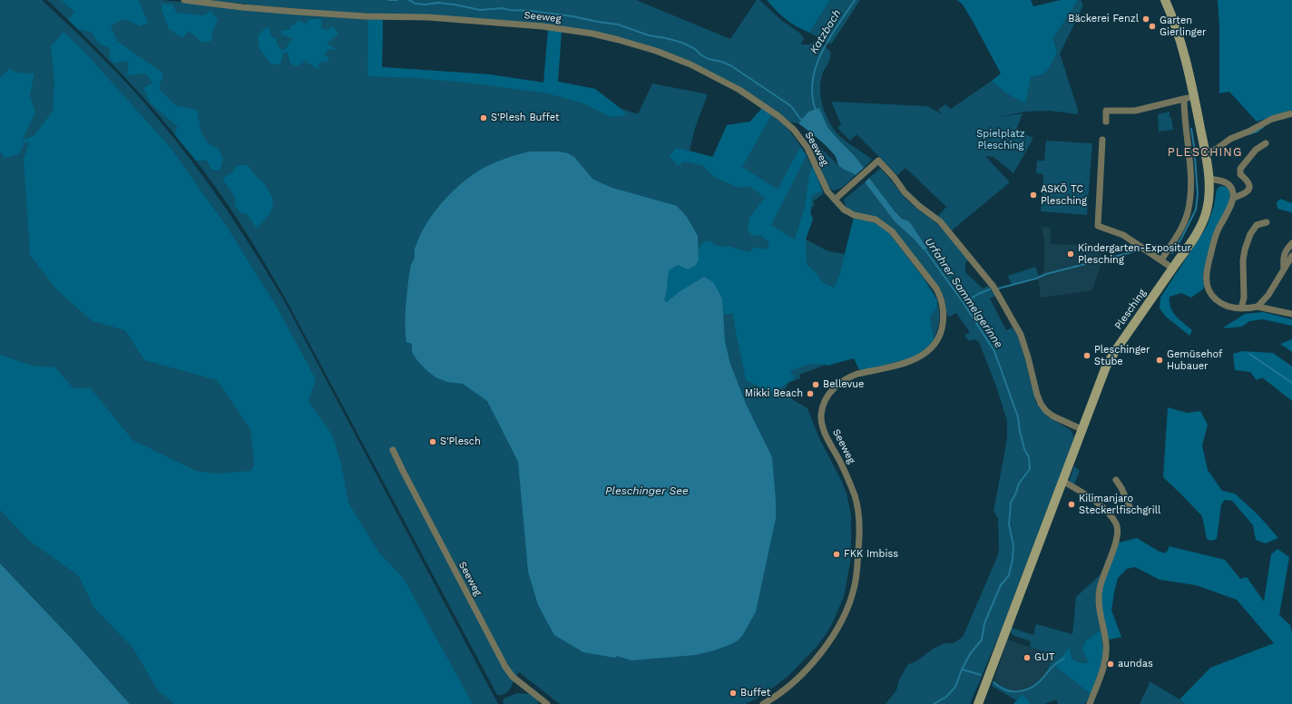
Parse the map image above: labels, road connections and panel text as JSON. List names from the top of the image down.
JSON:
{
  "streets": {
    "main road": ["Plesching"],
    "street": ["Seeweg"]
  },
  "districts": ["PLESCHING"],
  "water": ["Katzbach", "Urfahrer Sammelgerinne", "Pleschinger See"],
  "parks": ["Spielplatz Plesching"],
  "places": [
    "Bäckerei Fenzl",
    "Garten Gierlinger",
    "S'Plesh Buffet",
    "ASKÖ TC Plesching",
    "Kindergarten-Expositur Plesching",
    "Pleschinger Stube",
    "Gemüsehof Hubauer",
    "Bellevue",
    "Mikki Beach",
    "S'Plesch",
    "Kilimanjaro Steckerlfischgrill",
    "FKK Imbiss",
    "GUT",
    "aundas",
    "Buffet"
  ]
}
